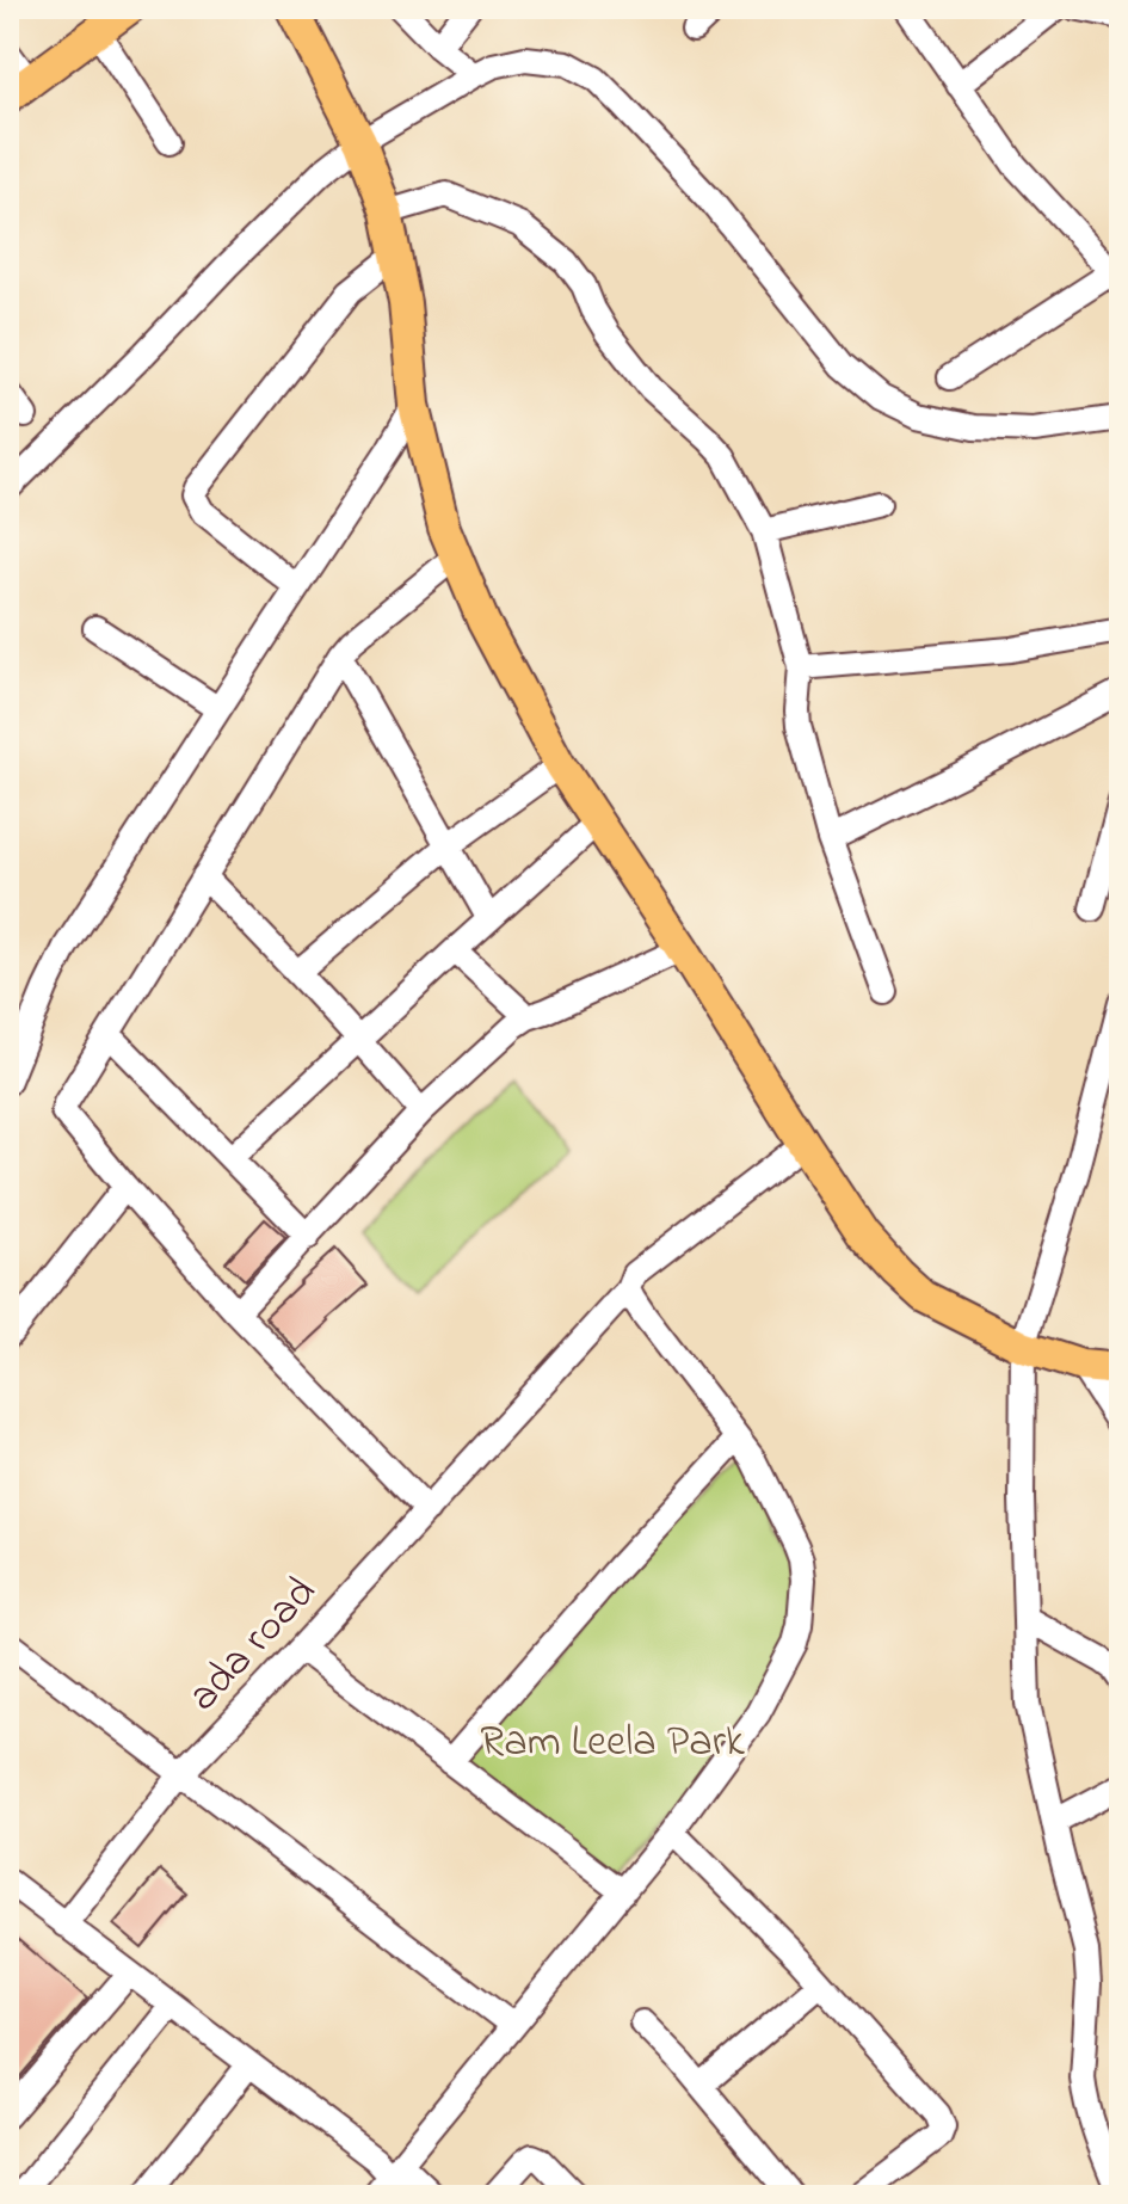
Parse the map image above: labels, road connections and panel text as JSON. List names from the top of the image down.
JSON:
{
  "streets": {
    "street": ["ada road"]
  },
  "parks": ["Ram Leela Park"]
}
